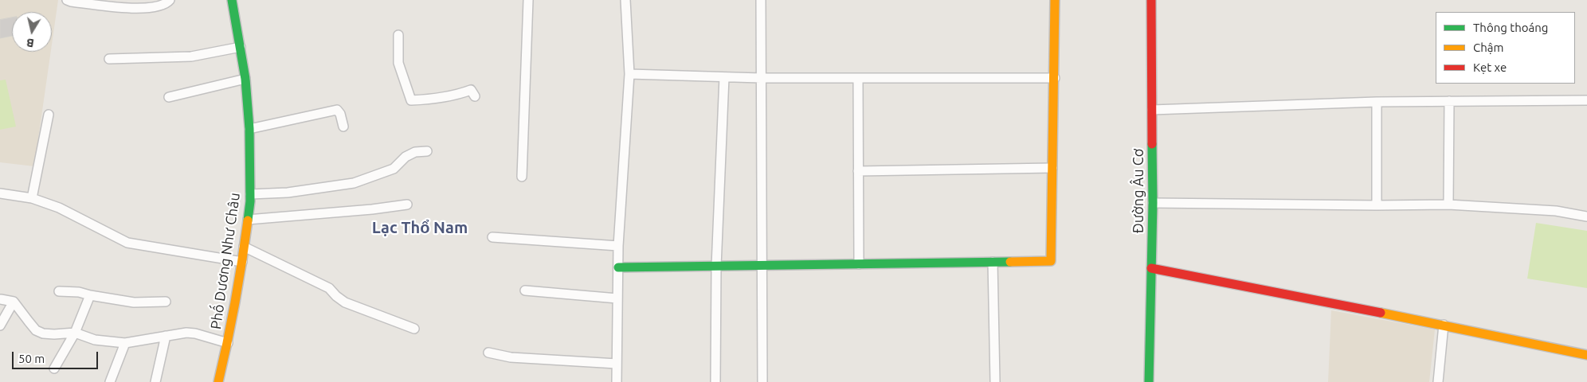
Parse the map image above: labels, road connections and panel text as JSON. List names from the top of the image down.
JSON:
{
  "streets": {
    "street": ["Đường Âu Cơ", "Phố Dương Như Châu"]
  },
  "districts": ["Lạc Thổ Nam"],
  "legend": ["Thông thoáng", "Chậm", "Kẹt xe"],
  "scale_bar": "50 m",
  "north": "bottom"
}
